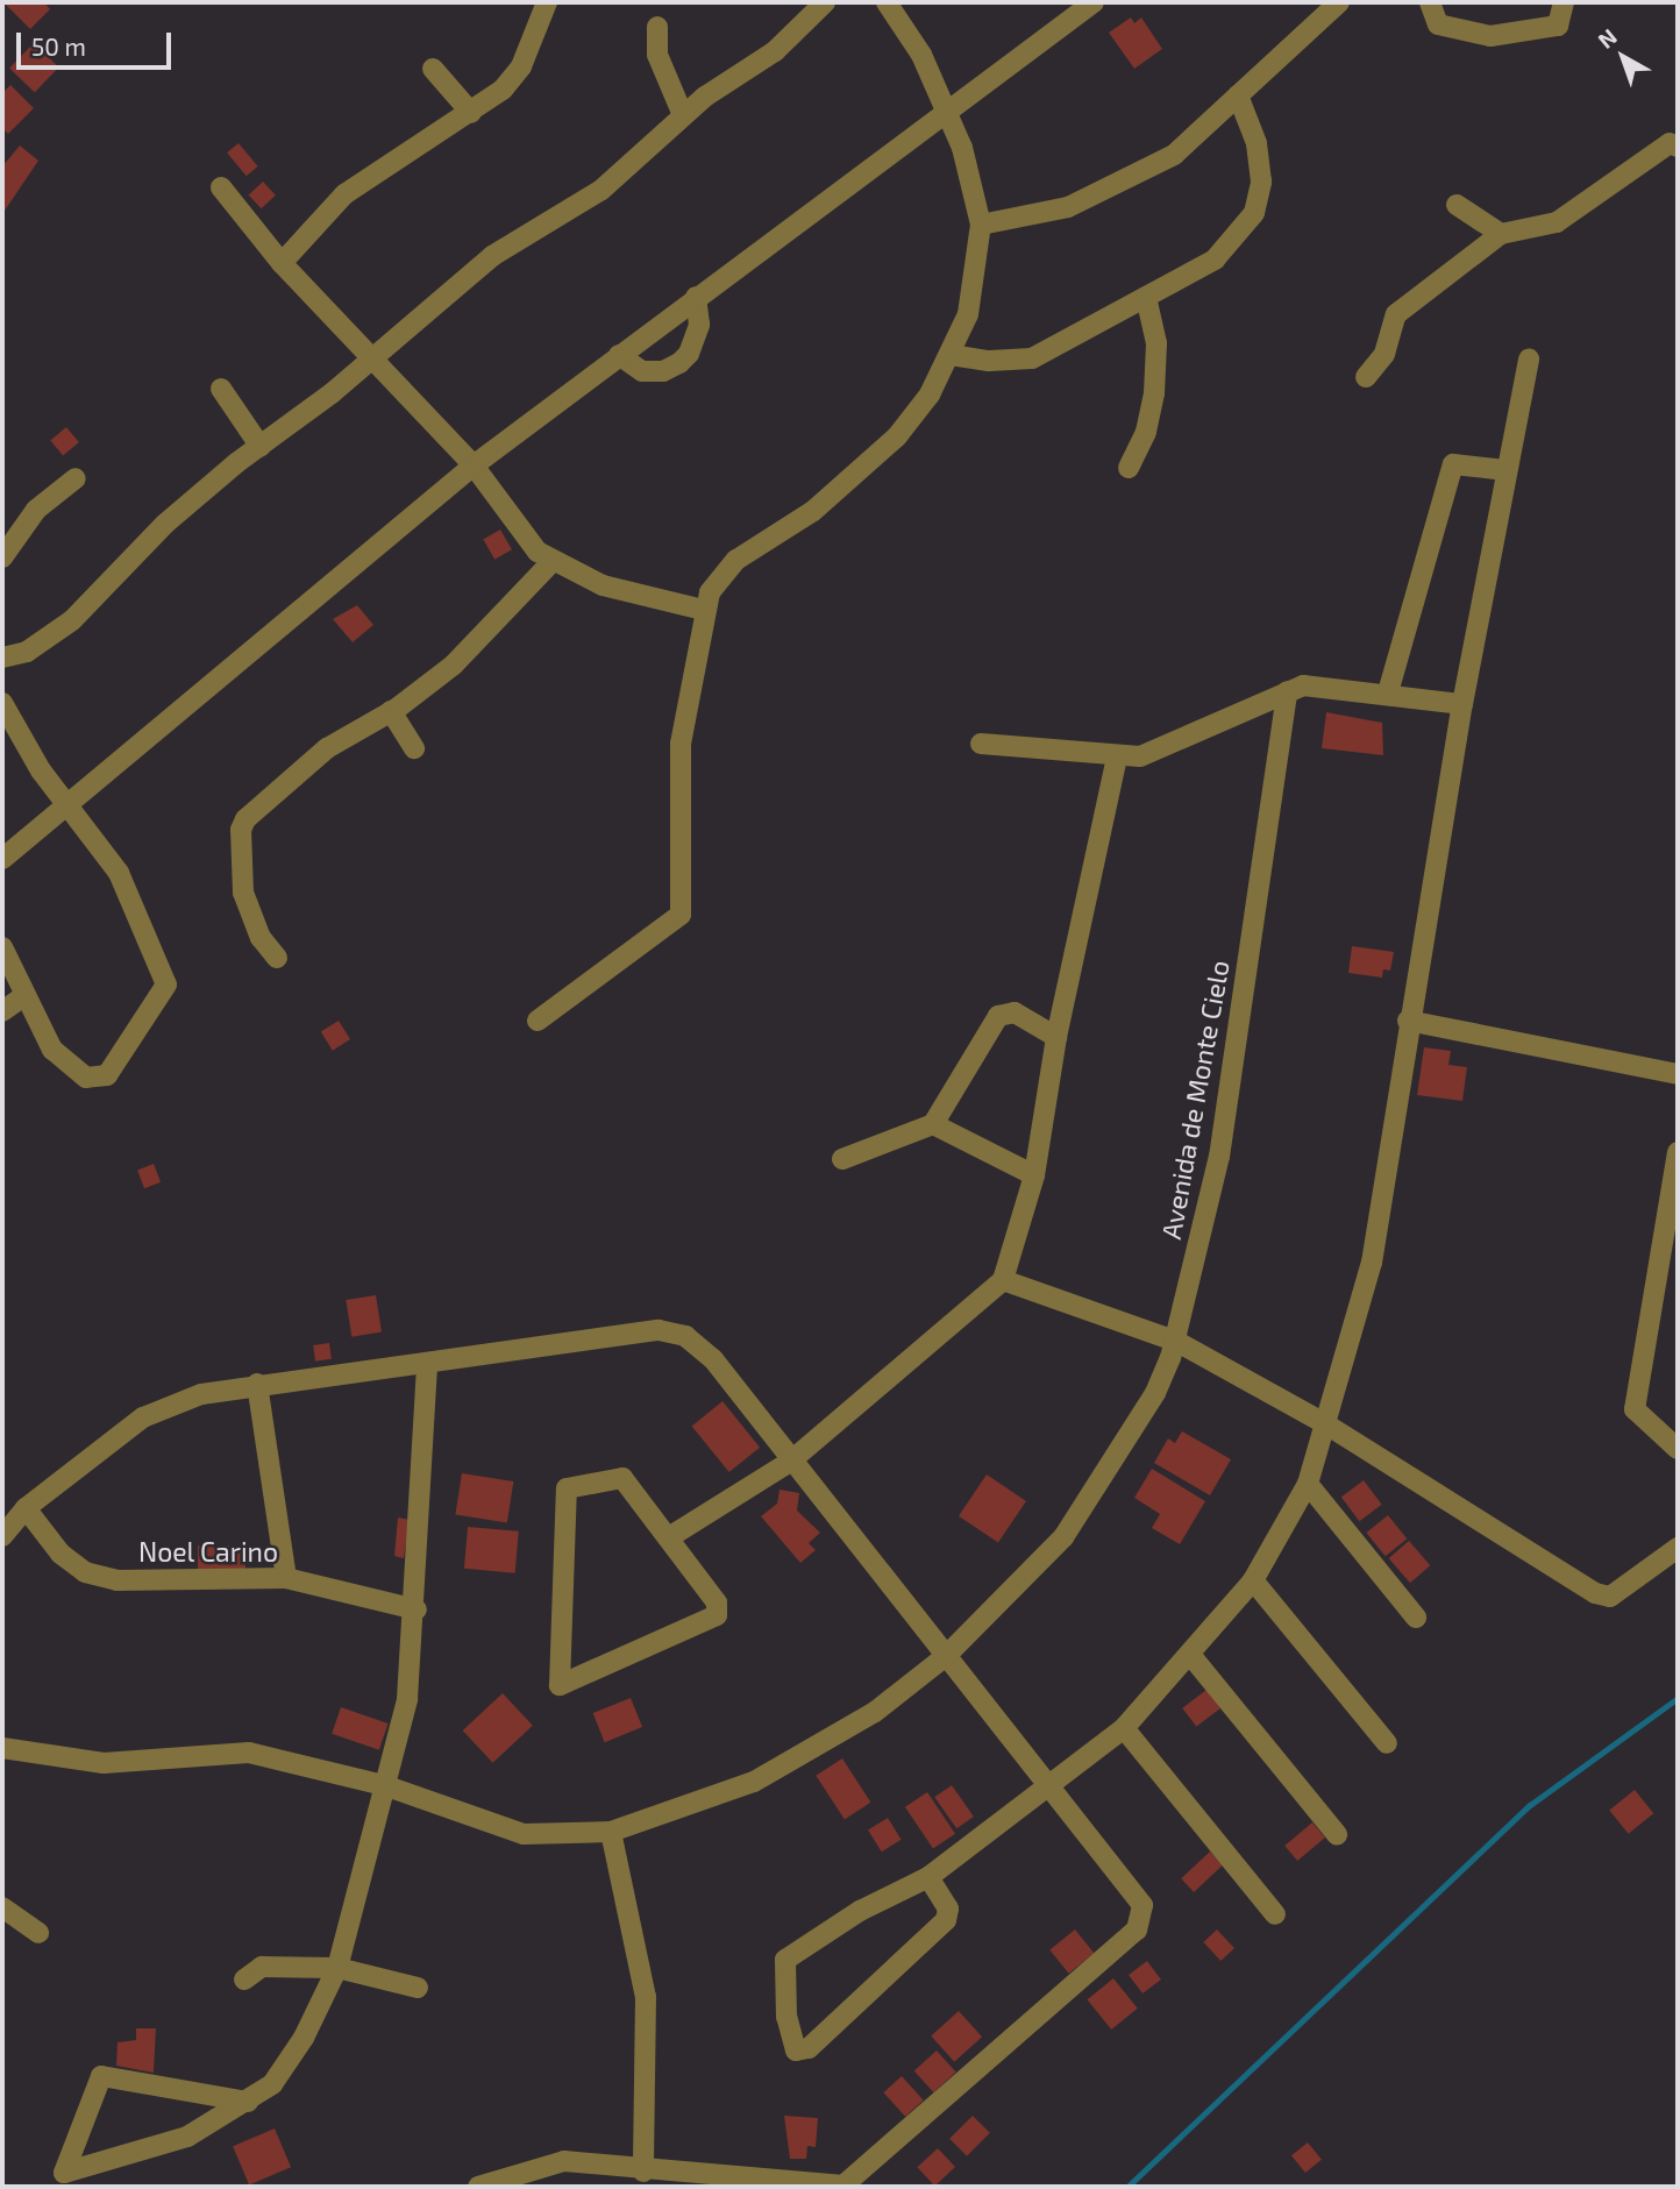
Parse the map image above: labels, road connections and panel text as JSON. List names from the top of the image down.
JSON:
{
  "streets": {
    "street": ["Avenida de Monte Cielo", "Noel Carino"]
  },
  "scale_bar": "50 m",
  "north": "top left"
}
